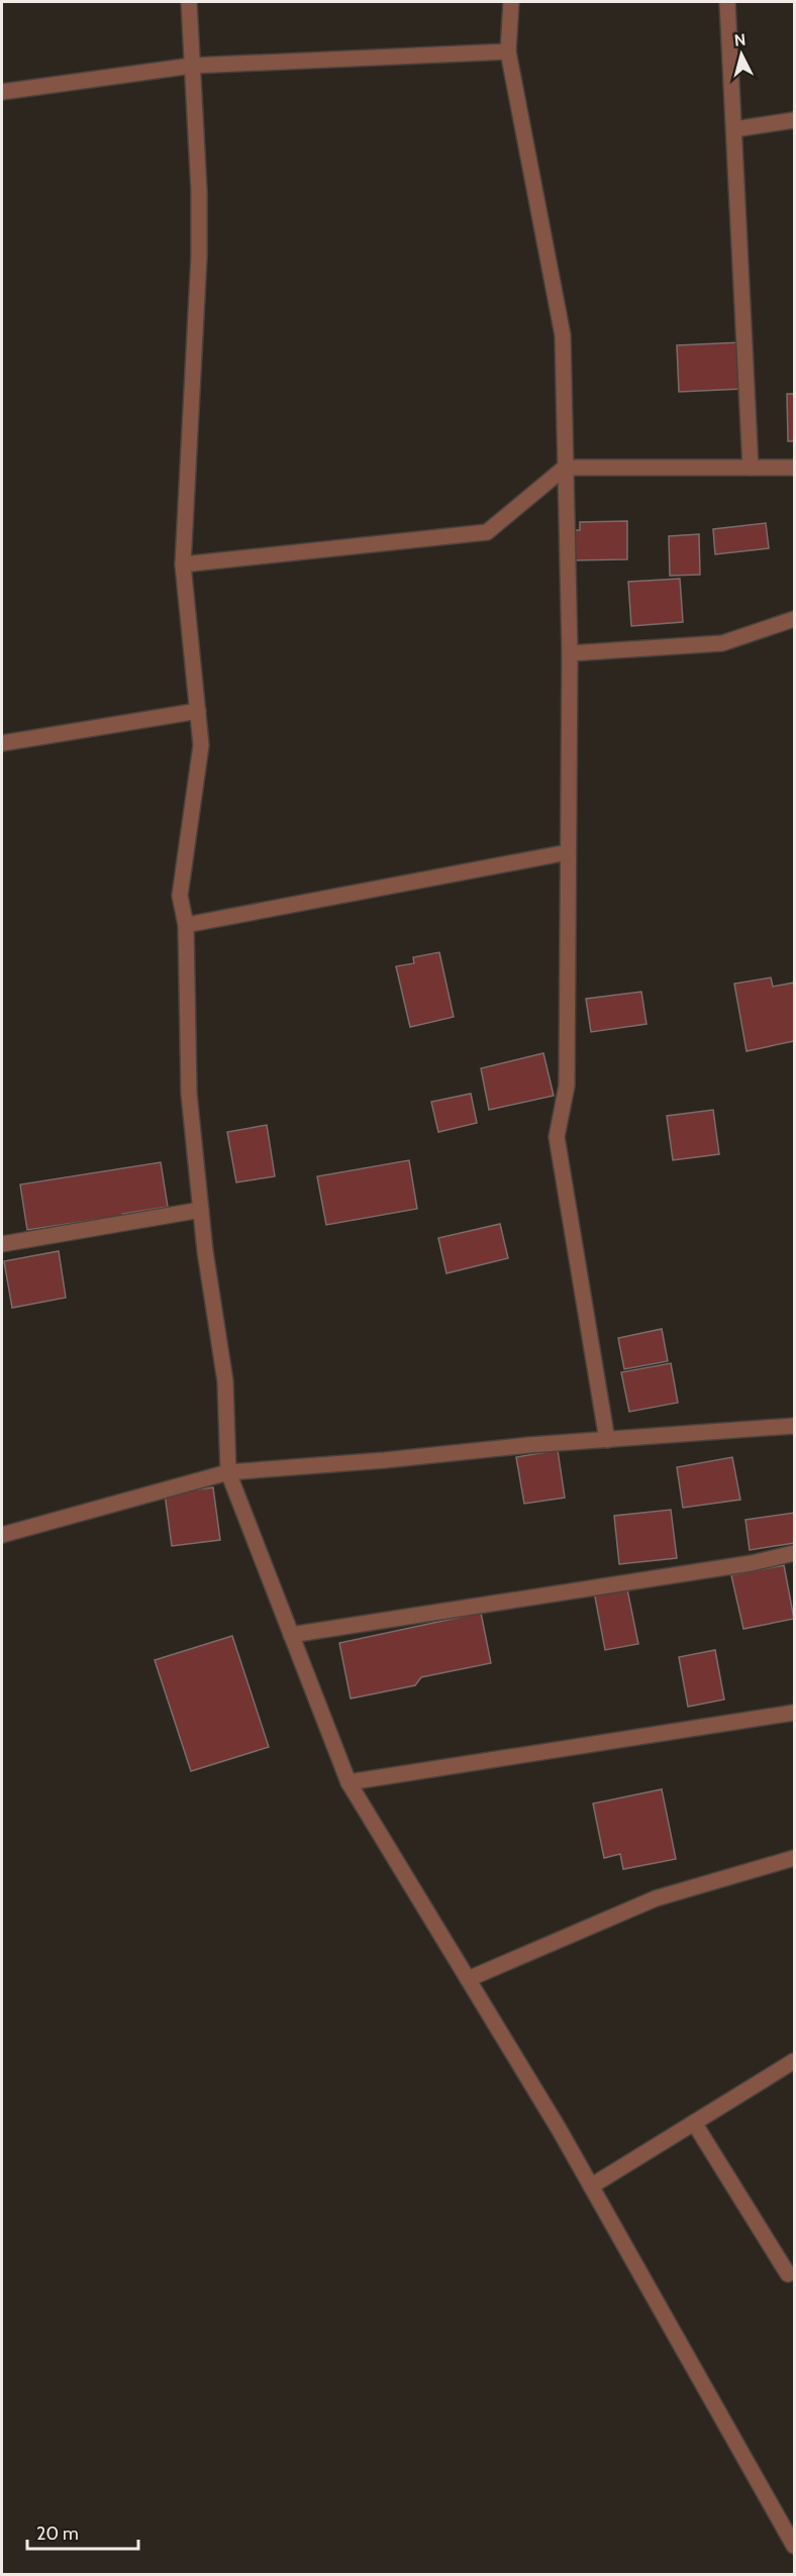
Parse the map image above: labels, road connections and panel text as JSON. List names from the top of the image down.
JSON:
{
  "scale_bar": "20 m",
  "north": "top"
}
